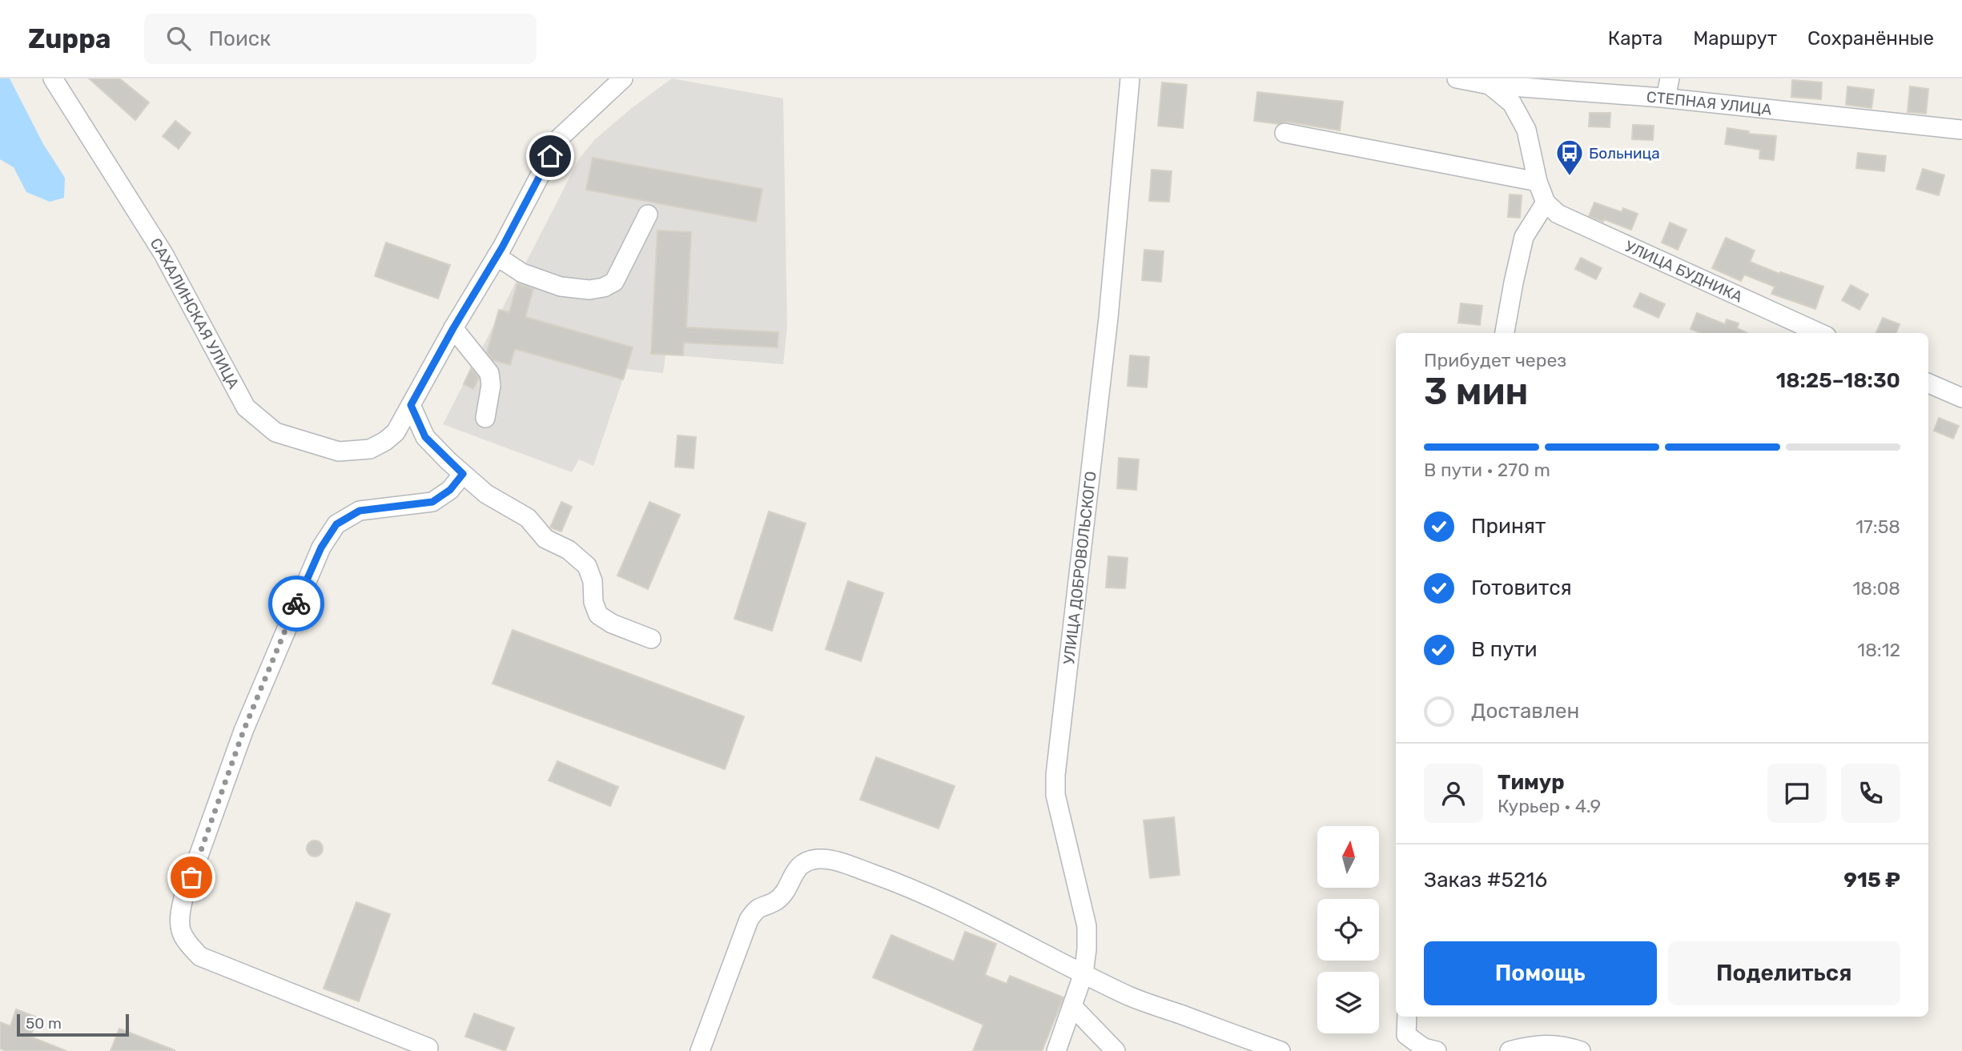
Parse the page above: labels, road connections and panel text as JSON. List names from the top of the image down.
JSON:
{
  "streets": {
    "street": [
      "СТЕПНАЯ УЛИЦА",
      "УЛИЦА БУДНИКА",
      "САХАЛИНСКАЯ УЛИЦА",
      "УЛИЦА ДОБРОВОЛЬСКОГО"
    ]
  },
  "places": {
    "bus stop": ["Больница"]
  },
  "scale_bar": "50 m",
  "north": "top",
  "page": {
    "header": "Zuppa",
    "search": "Поиск",
    "nav": ["Карта", "Маршрут", "Сохранённые"],
    "heading": ["3 мин", "Прибудет через", "18:25–18:30"],
    "panel": [
      "Тимур",
      "Курьер · 4.9",
      "Заказ #5216",
      "915 ₽"
    ],
    "bar": "В пути · 270 m",
    "list": [
      ["Принят", "17:58"],
      ["Готовится", "18:08"],
      ["В пути", "18:12"],
      "Доставлен"
    ],
    "buttons": ["Помощь", "Поделиться"],
    "scale": "50 m"
  }
}
